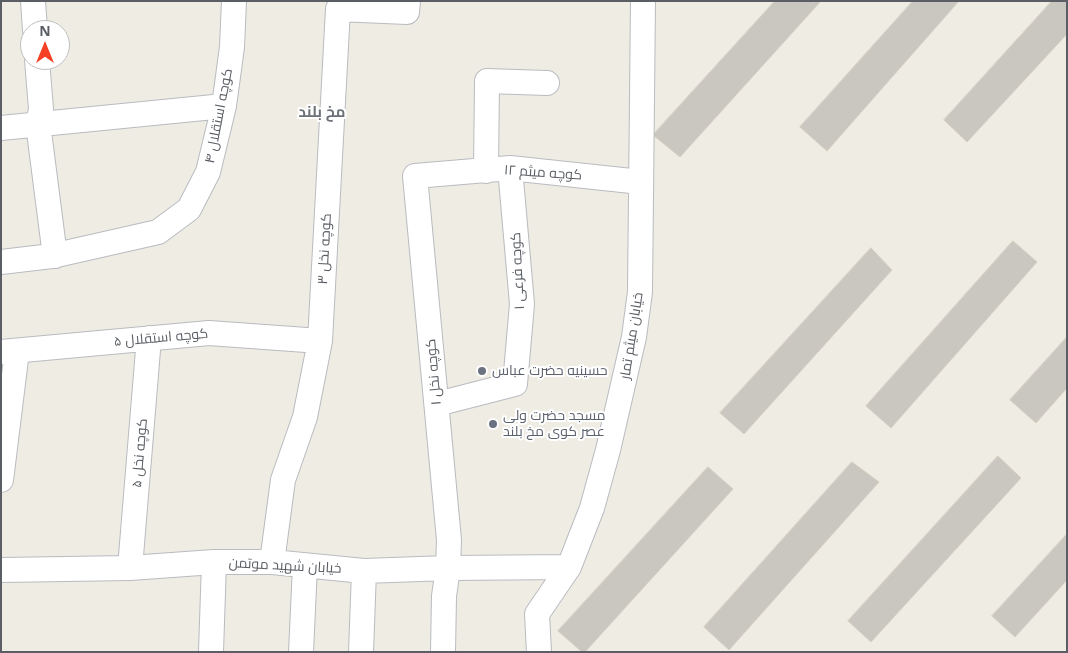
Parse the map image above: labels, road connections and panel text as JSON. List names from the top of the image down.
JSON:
{
  "streets": {
    "street": [
      "کوچه استقلال ۴",
      "کوچه میثم ۱۲",
      "کوچه نخل ۳",
      "کوچه فرعی ۱",
      "خیابان میثم تمار",
      "کوچه استقلال ۵",
      "کوچه نخل ۱",
      "کوچه نخل ۵",
      "خیابان شهید موتمن"
    ]
  },
  "crossings": [
    ["کوچه میثم ۱۲", "کوچه فرعی ۱"],
    ["کوچه میثم ۱۲", "خیابان میثم تمار"],
    ["کوچه میثم ۱۲", "کوچه نخل ۱"],
    ["کوچه نخل ۳", "کوچه استقلال ۵"],
    ["کوچه نخل ۳", "خیابان شهید موتمن"],
    ["کوچه فرعی ۱", "کوچه نخل ۱"],
    ["خیابان میثم تمار", "خیابان شهید موتمن"],
    ["کوچه استقلال ۵", "کوچه نخل ۵"],
    ["کوچه نخل ۱", "خیابان شهید موتمن"],
    ["کوچه نخل ۵", "خیابان شهید موتمن"]
  ],
  "districts": ["مخ بلند"],
  "places": ["حسینیه حضرت عباس", "مسجد حضرت ولی عصر کوی مخ بلند"],
  "north": "top"
}
